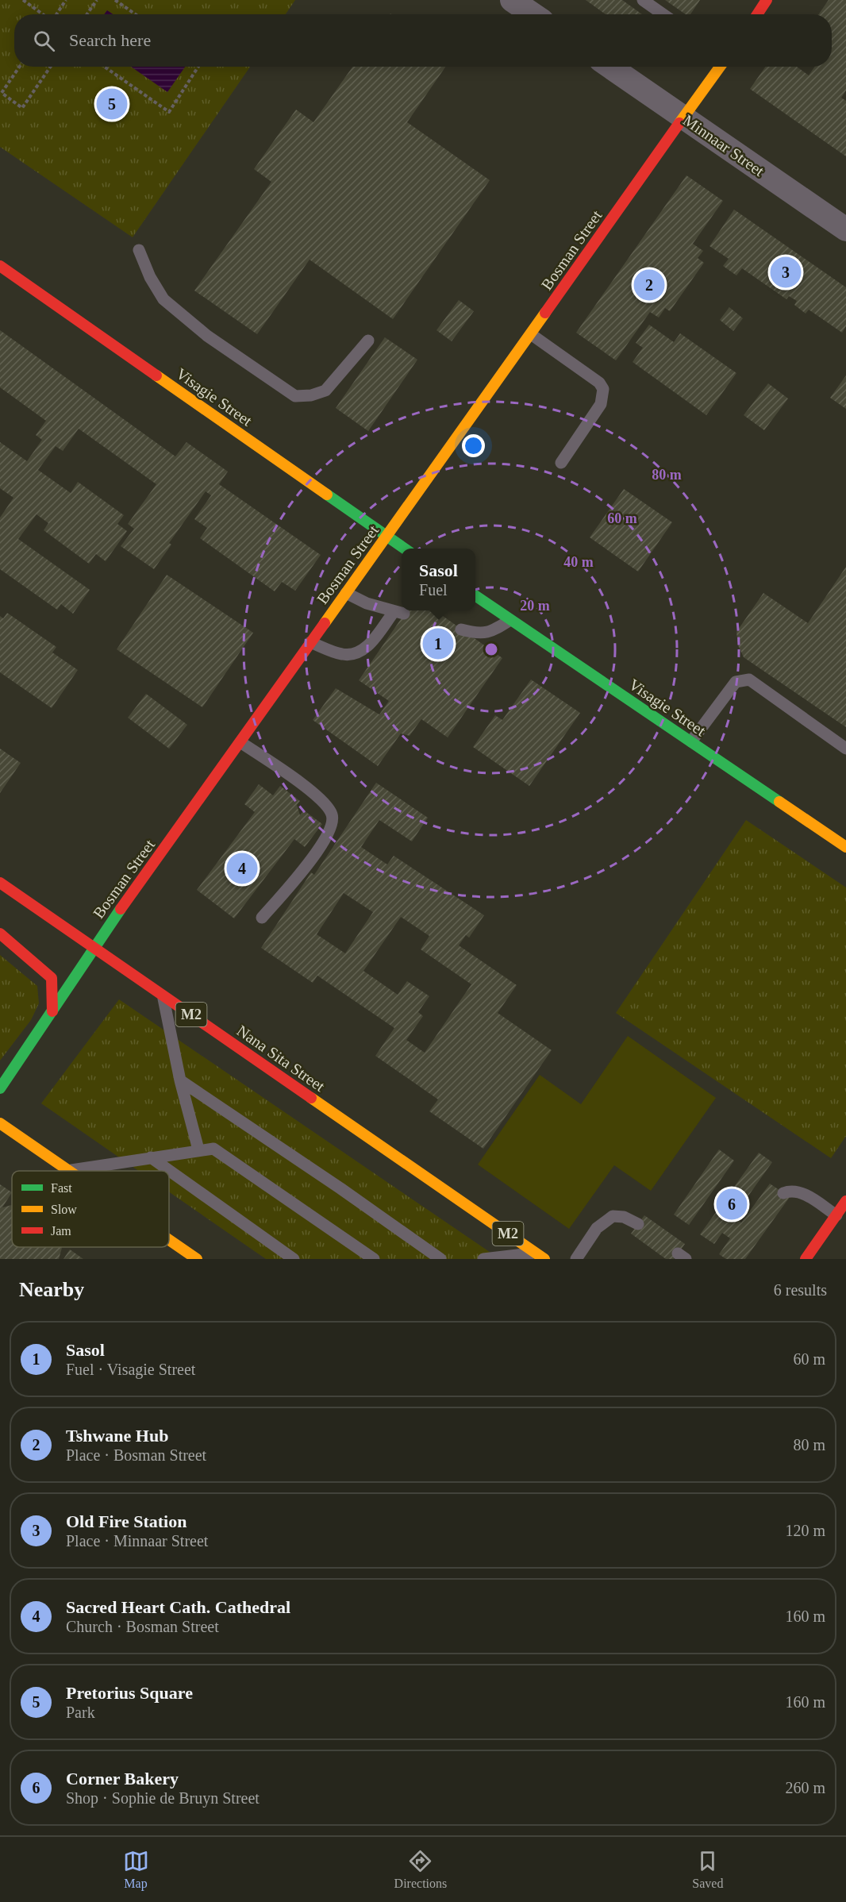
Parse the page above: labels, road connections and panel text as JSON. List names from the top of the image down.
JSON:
{
  "streets": {
    "main road": [
      "Bosman Street",
      "Visagie Street",
      "M2",
      "Nana Sita Street"
    ],
    "street": ["Minnaar Street"]
  },
  "crossings": [
    ["Minnaar Street", "Bosman Street"],
    ["Bosman Street", "Visagie Street"],
    ["Bosman Street", "Nana Sita Street"]
  ],
  "legend": ["Fast", "Slow", "Jam"],
  "page": {
    "search": "Search here",
    "pins": [
      "5",
      "3",
      "2",
      "1",
      "4",
      "6"
    ],
    "popup": ["Sasol", "Fuel"],
    "heading": ["Nearby", "6 results"],
    "list": [
      {
        "mark": "1",
        "name": "Sasol",
        "note": "Fuel · Visagie Street",
        "value": "60 m"
      },
      {
        "mark": "2",
        "name": "Tshwane Hub",
        "note": "Place · Bosman Street",
        "value": "80 m"
      },
      {
        "mark": "3",
        "name": "Old Fire Station",
        "note": "Place · Minnaar Street",
        "value": "120 m"
      },
      {
        "mark": "4",
        "name": "Sacred Heart Cath. Cathedral",
        "note": "Church · Bosman Street",
        "value": "160 m"
      },
      {
        "mark": "5",
        "name": "Pretorius Square",
        "note": "Park",
        "value": "160 m"
      },
      {
        "mark": "6",
        "name": "Corner Bakery",
        "note": "Shop · Sophie de Bruyn Street",
        "value": "260 m"
      }
    ],
    "nav": ["Map", "Directions", "Saved"]
  },
  "rings": [
    "80 m",
    "60 m",
    "40 m",
    "20 m"
  ]
}
